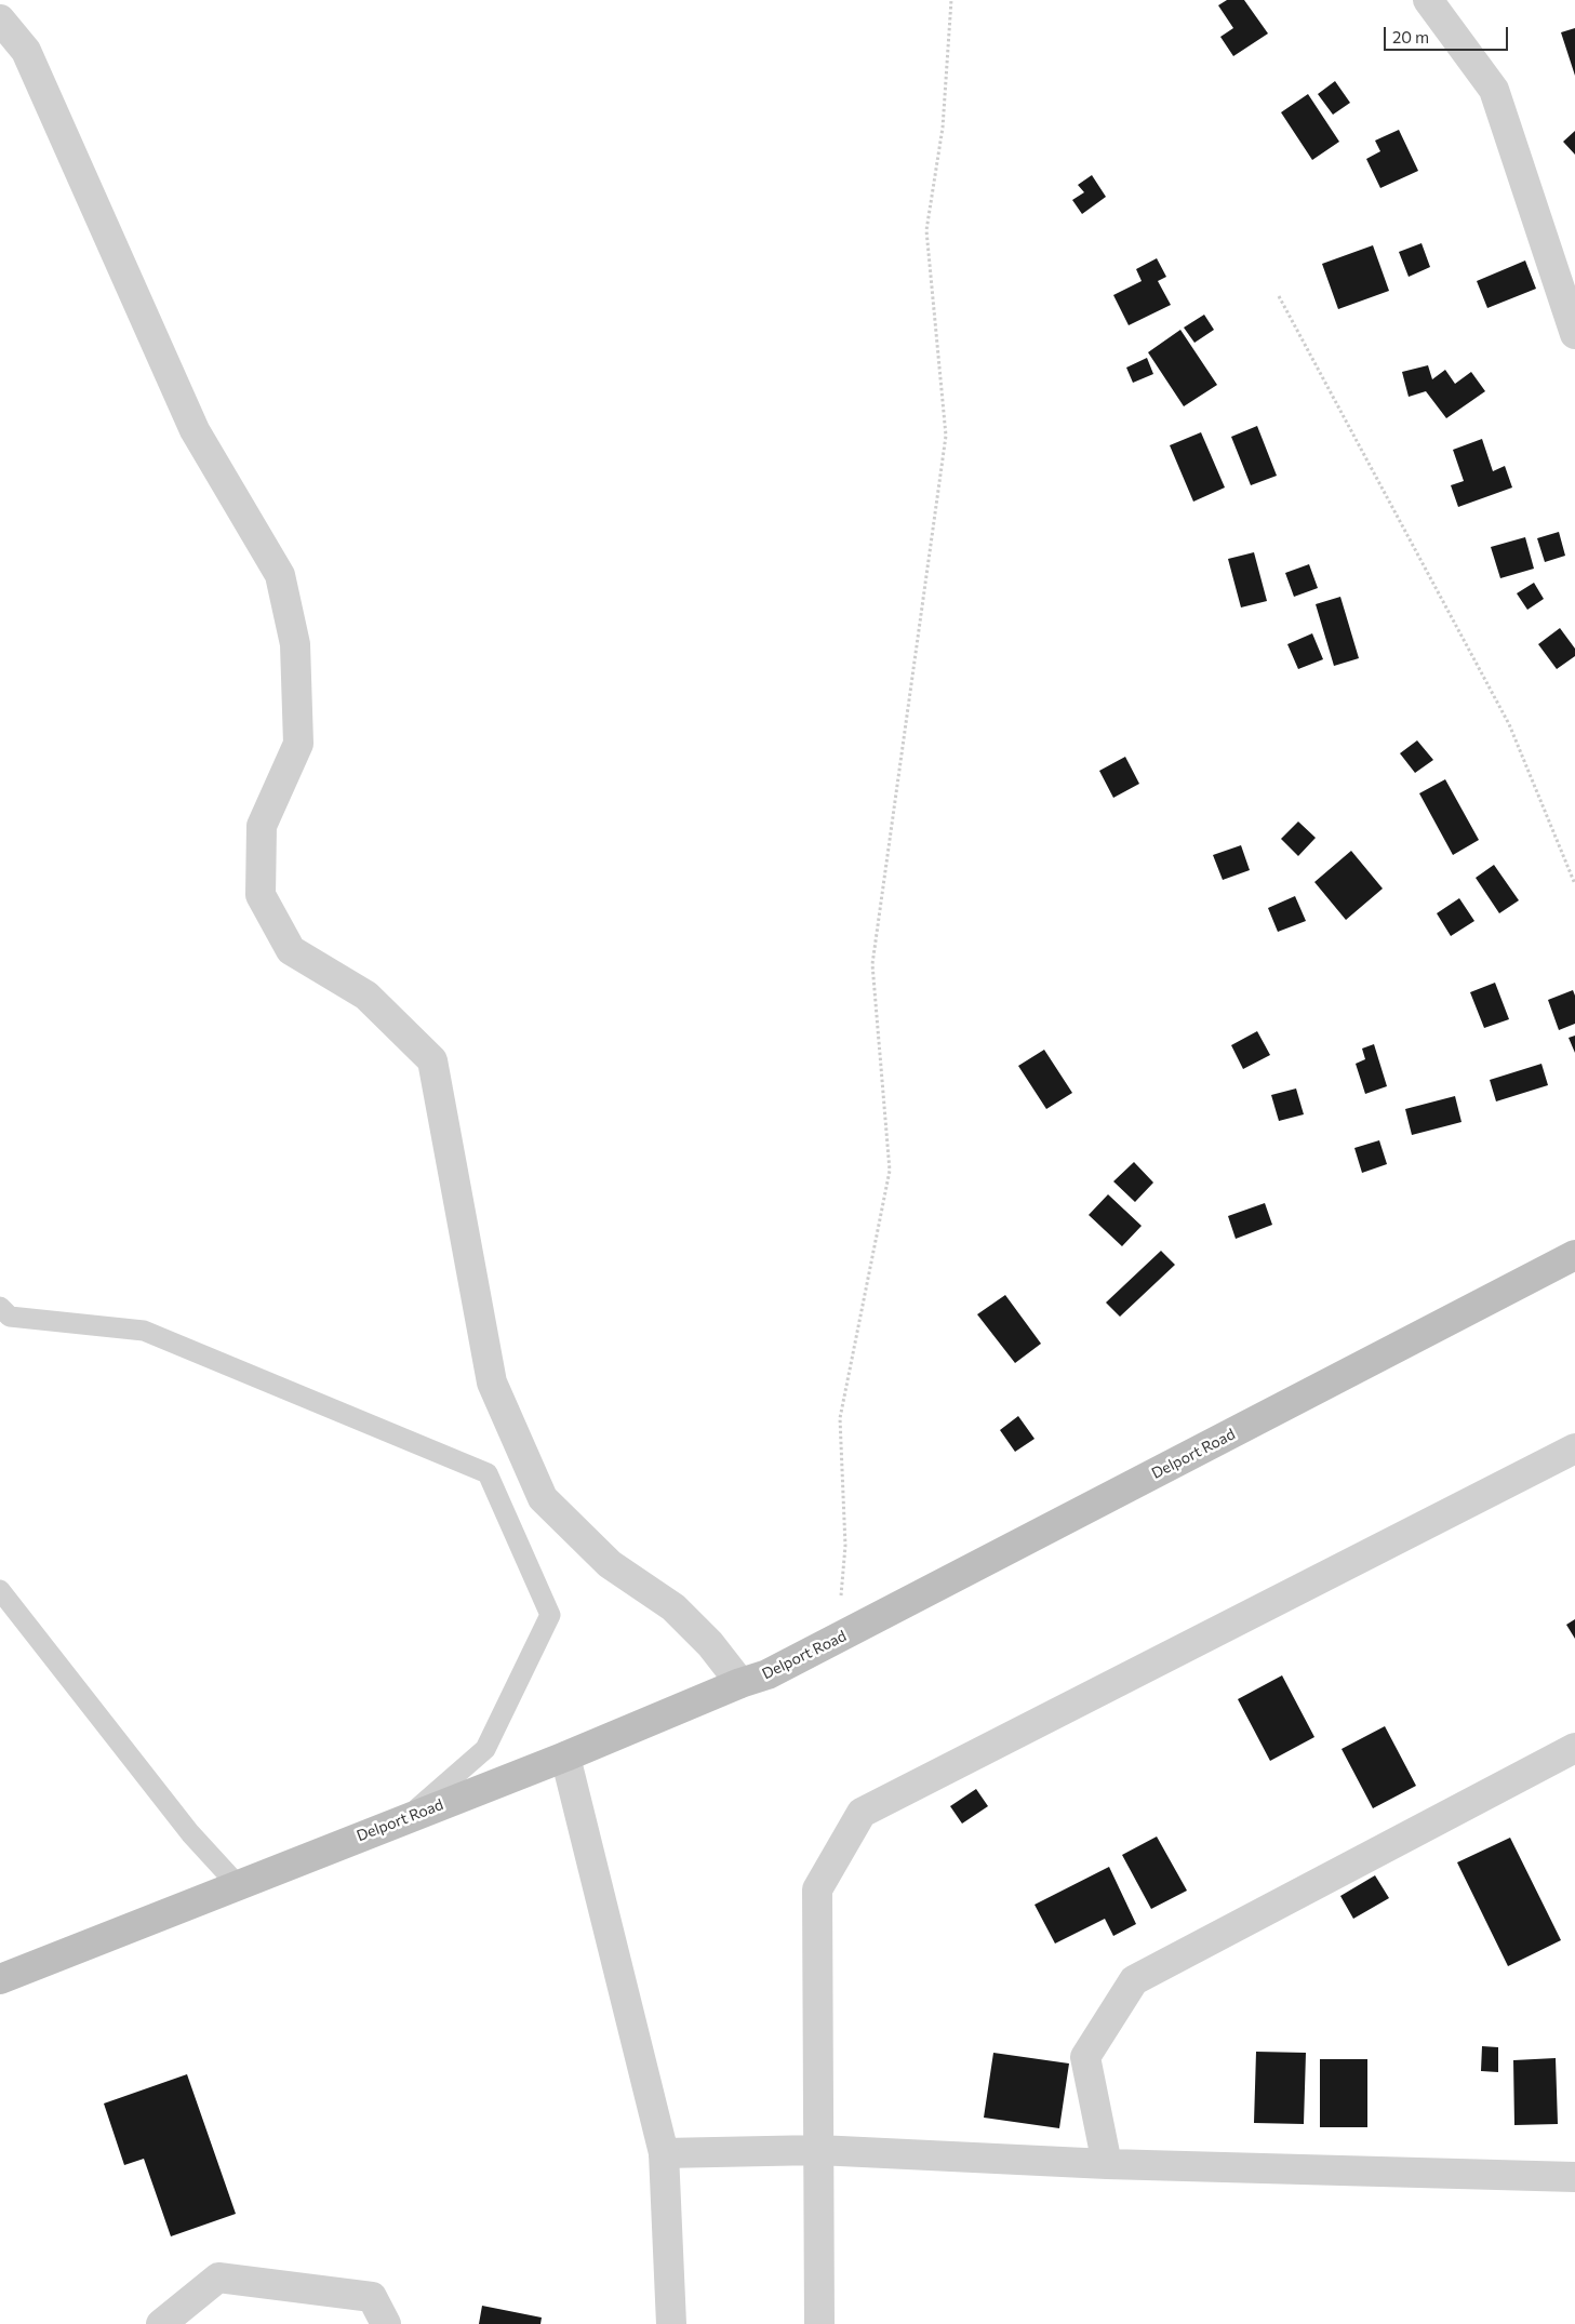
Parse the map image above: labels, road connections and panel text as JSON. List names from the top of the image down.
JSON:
{
  "streets": {
    "main road": ["Delport Road"]
  },
  "scale_bar": "20 m"
}
